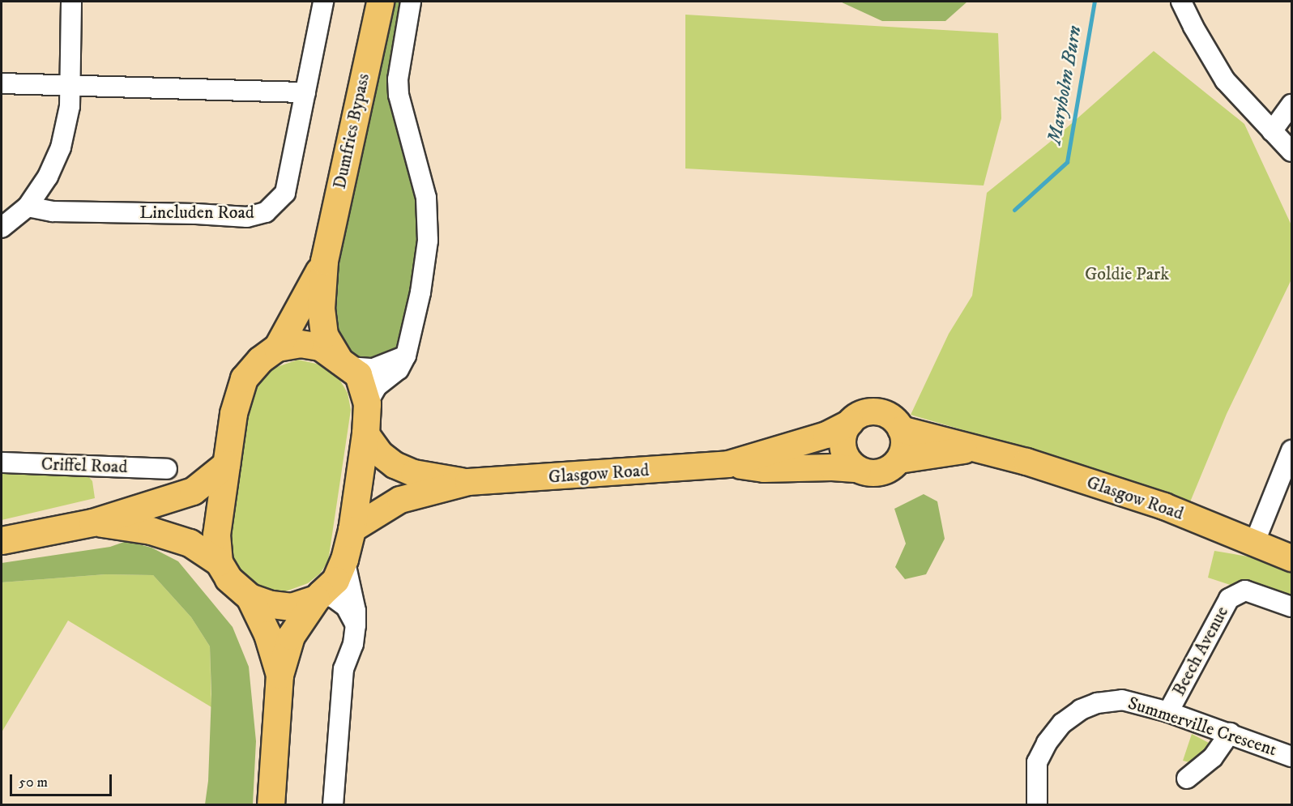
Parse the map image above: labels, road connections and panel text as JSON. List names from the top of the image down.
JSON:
{
  "streets": {
    "highway": ["Dumfries Bypass"],
    "main road": ["Glasgow Road"],
    "street": [
      "Lincluden Road",
      "Criffel Road",
      "Beech Avenue",
      "Summerville Crescent"
    ]
  },
  "crossings": [
    ["Beech Avenue", "Summerville Crescent"]
  ],
  "water": ["Maryholm Burn"],
  "parks": ["Goldie Park"],
  "scale_bar": "50 m"
}
